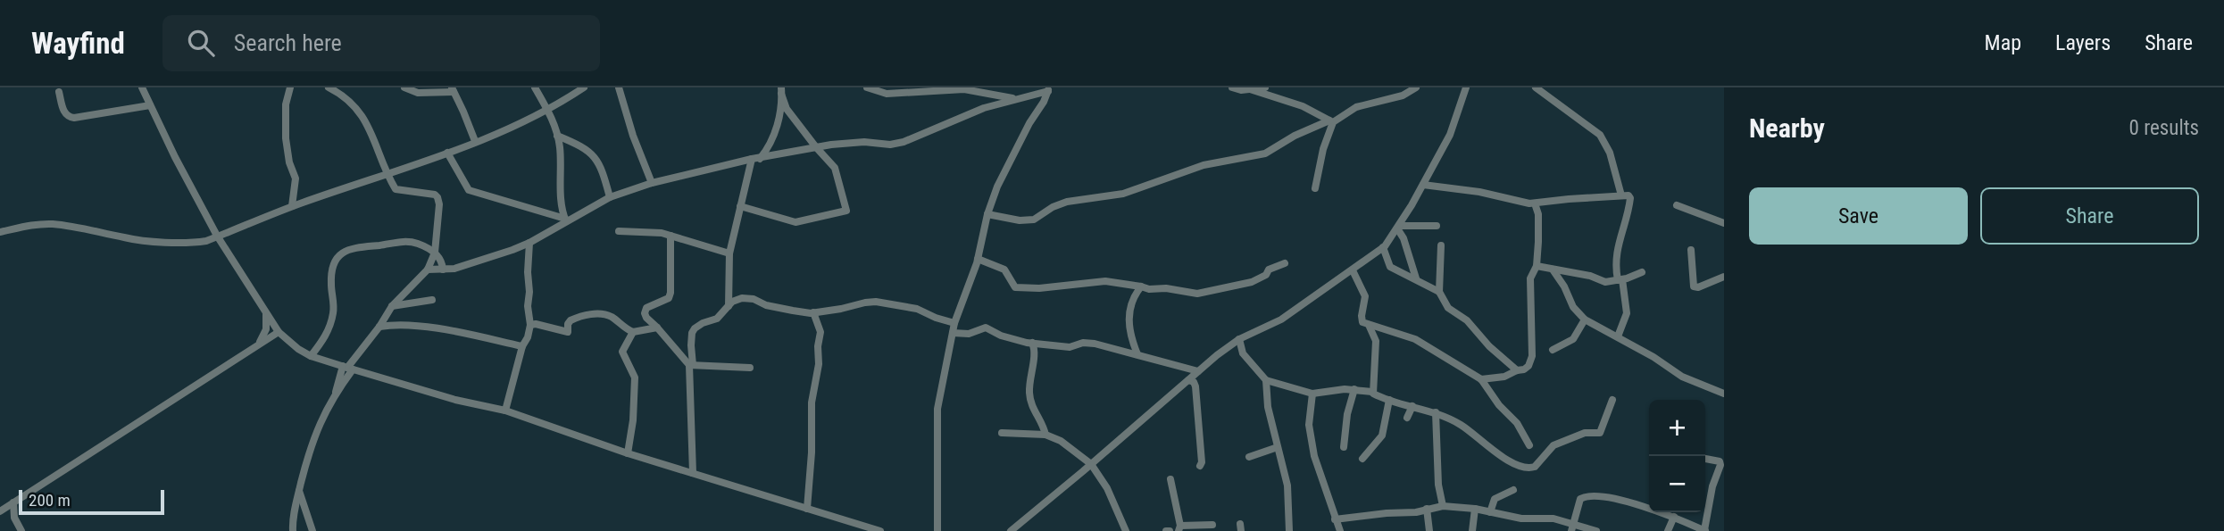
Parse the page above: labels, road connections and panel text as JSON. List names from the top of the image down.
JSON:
{
  "scale_bar": "200 m",
  "page": {
    "header": "Wayfind",
    "search": "Search here",
    "nav": ["Map", "Layers", "Share"],
    "heading": ["Nearby", "0 results"],
    "buttons": ["Save", "Share"],
    "map_buttons": ["+", "−"],
    "scale": "200 m"
  }
}
